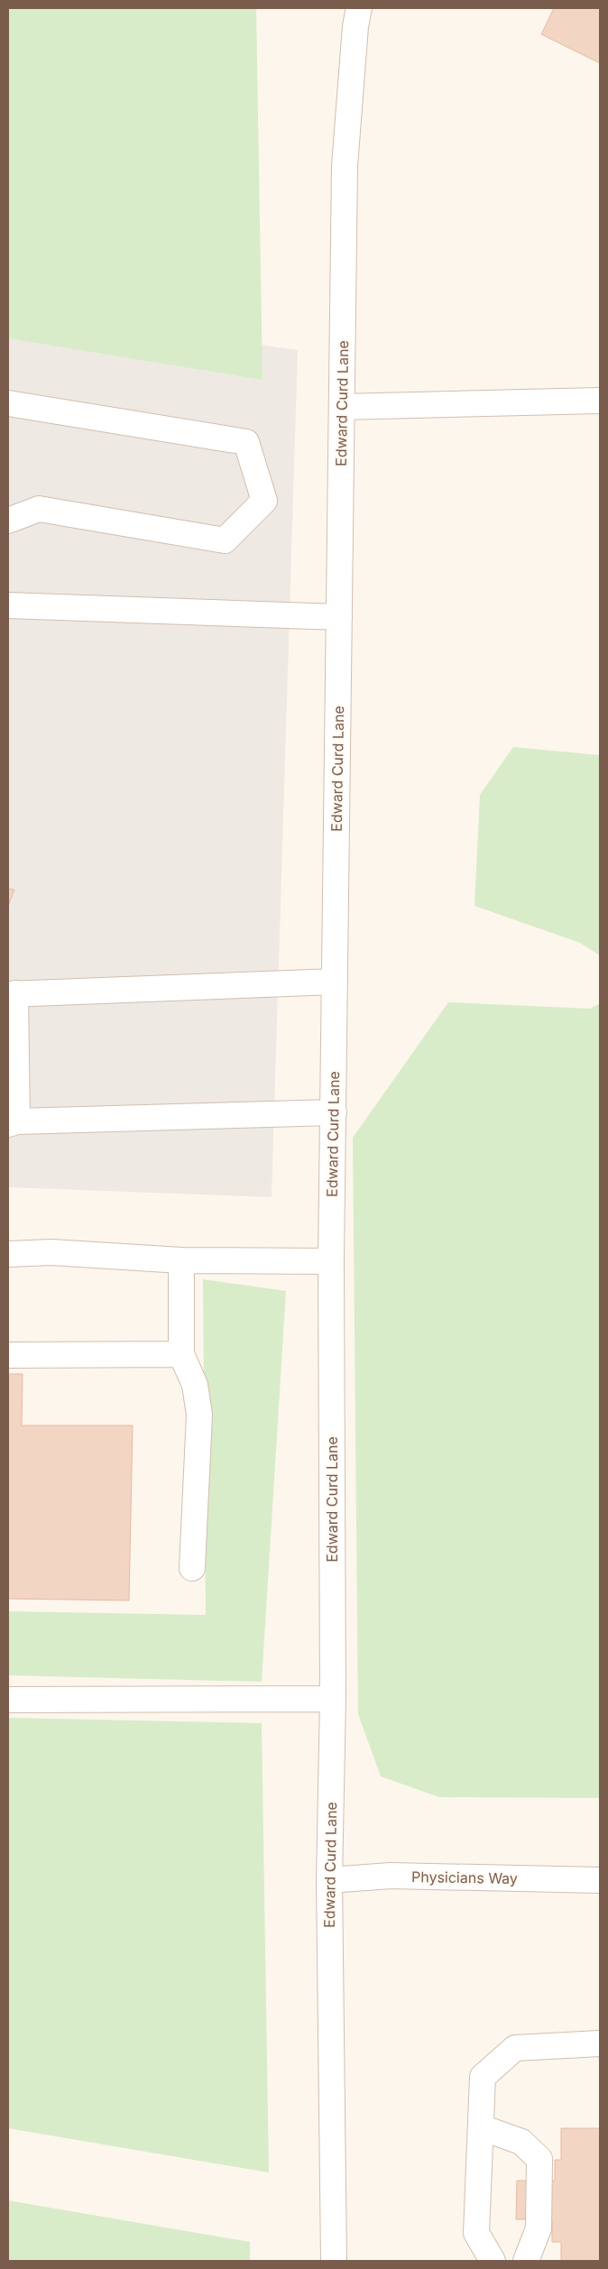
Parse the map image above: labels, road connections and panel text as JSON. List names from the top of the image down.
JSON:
{
  "streets": {
    "street": ["Edward Curd Lane", "Physicians Way"]
  },
  "crossings": [
    ["Edward Curd Lane", "Physicians Way"]
  ]
}
